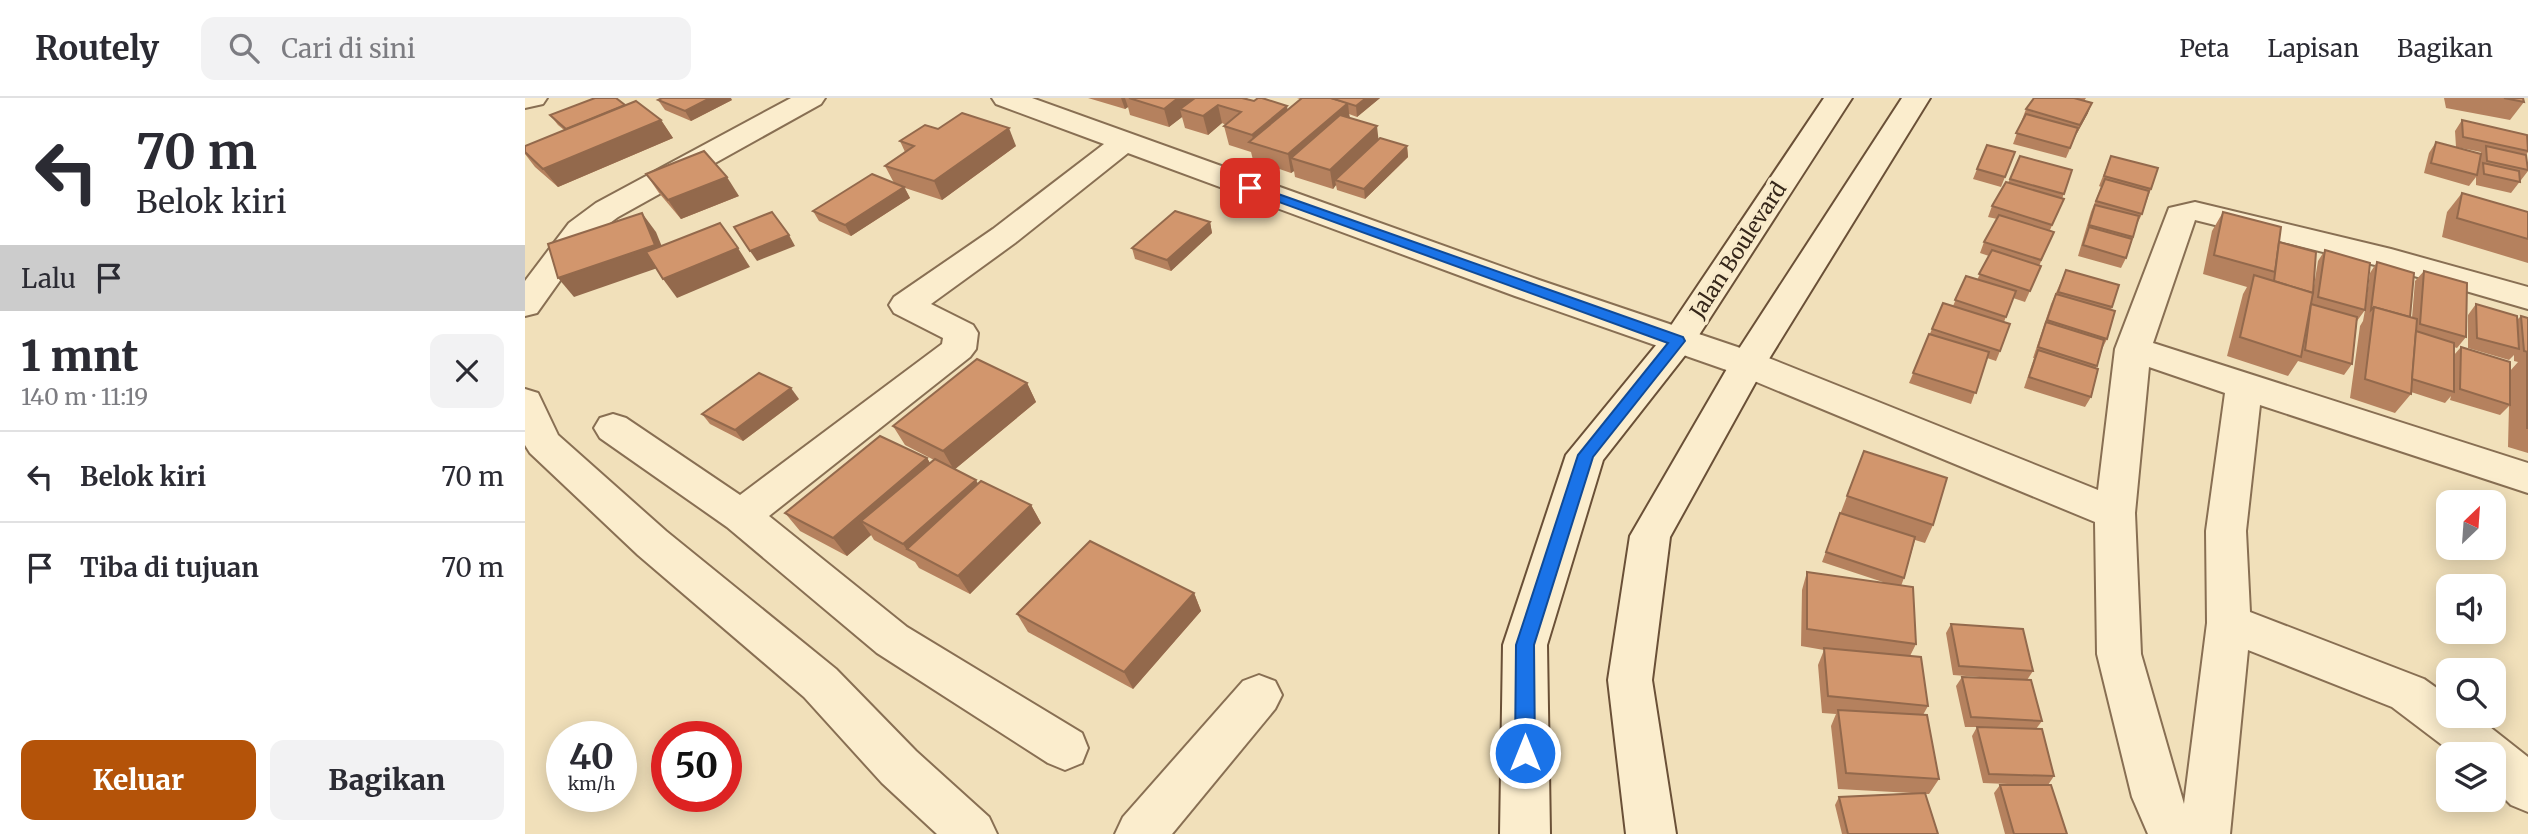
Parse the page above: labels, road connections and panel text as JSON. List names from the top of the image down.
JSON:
{
  "streets": {
    "street": ["Jalan Boulevard"]
  },
  "north": "top right",
  "page": {
    "header": "Routely",
    "search": "Cari di sini",
    "nav": ["Peta", "Lapisan", "Bagikan"],
    "turn": ["70 m", "Belok kiri"],
    "then": "Lalu",
    "heading": ["1 mnt", "140 m · 11:19"],
    "list": [
      {
        "name": "Belok kiri",
        "value": "70 m"
      },
      {
        "name": "Tiba di tujuan",
        "value": "70 m"
      }
    ],
    "speed": "40 km/h",
    "limit": "50",
    "buttons": ["Keluar", "Bagikan"]
  }
}
